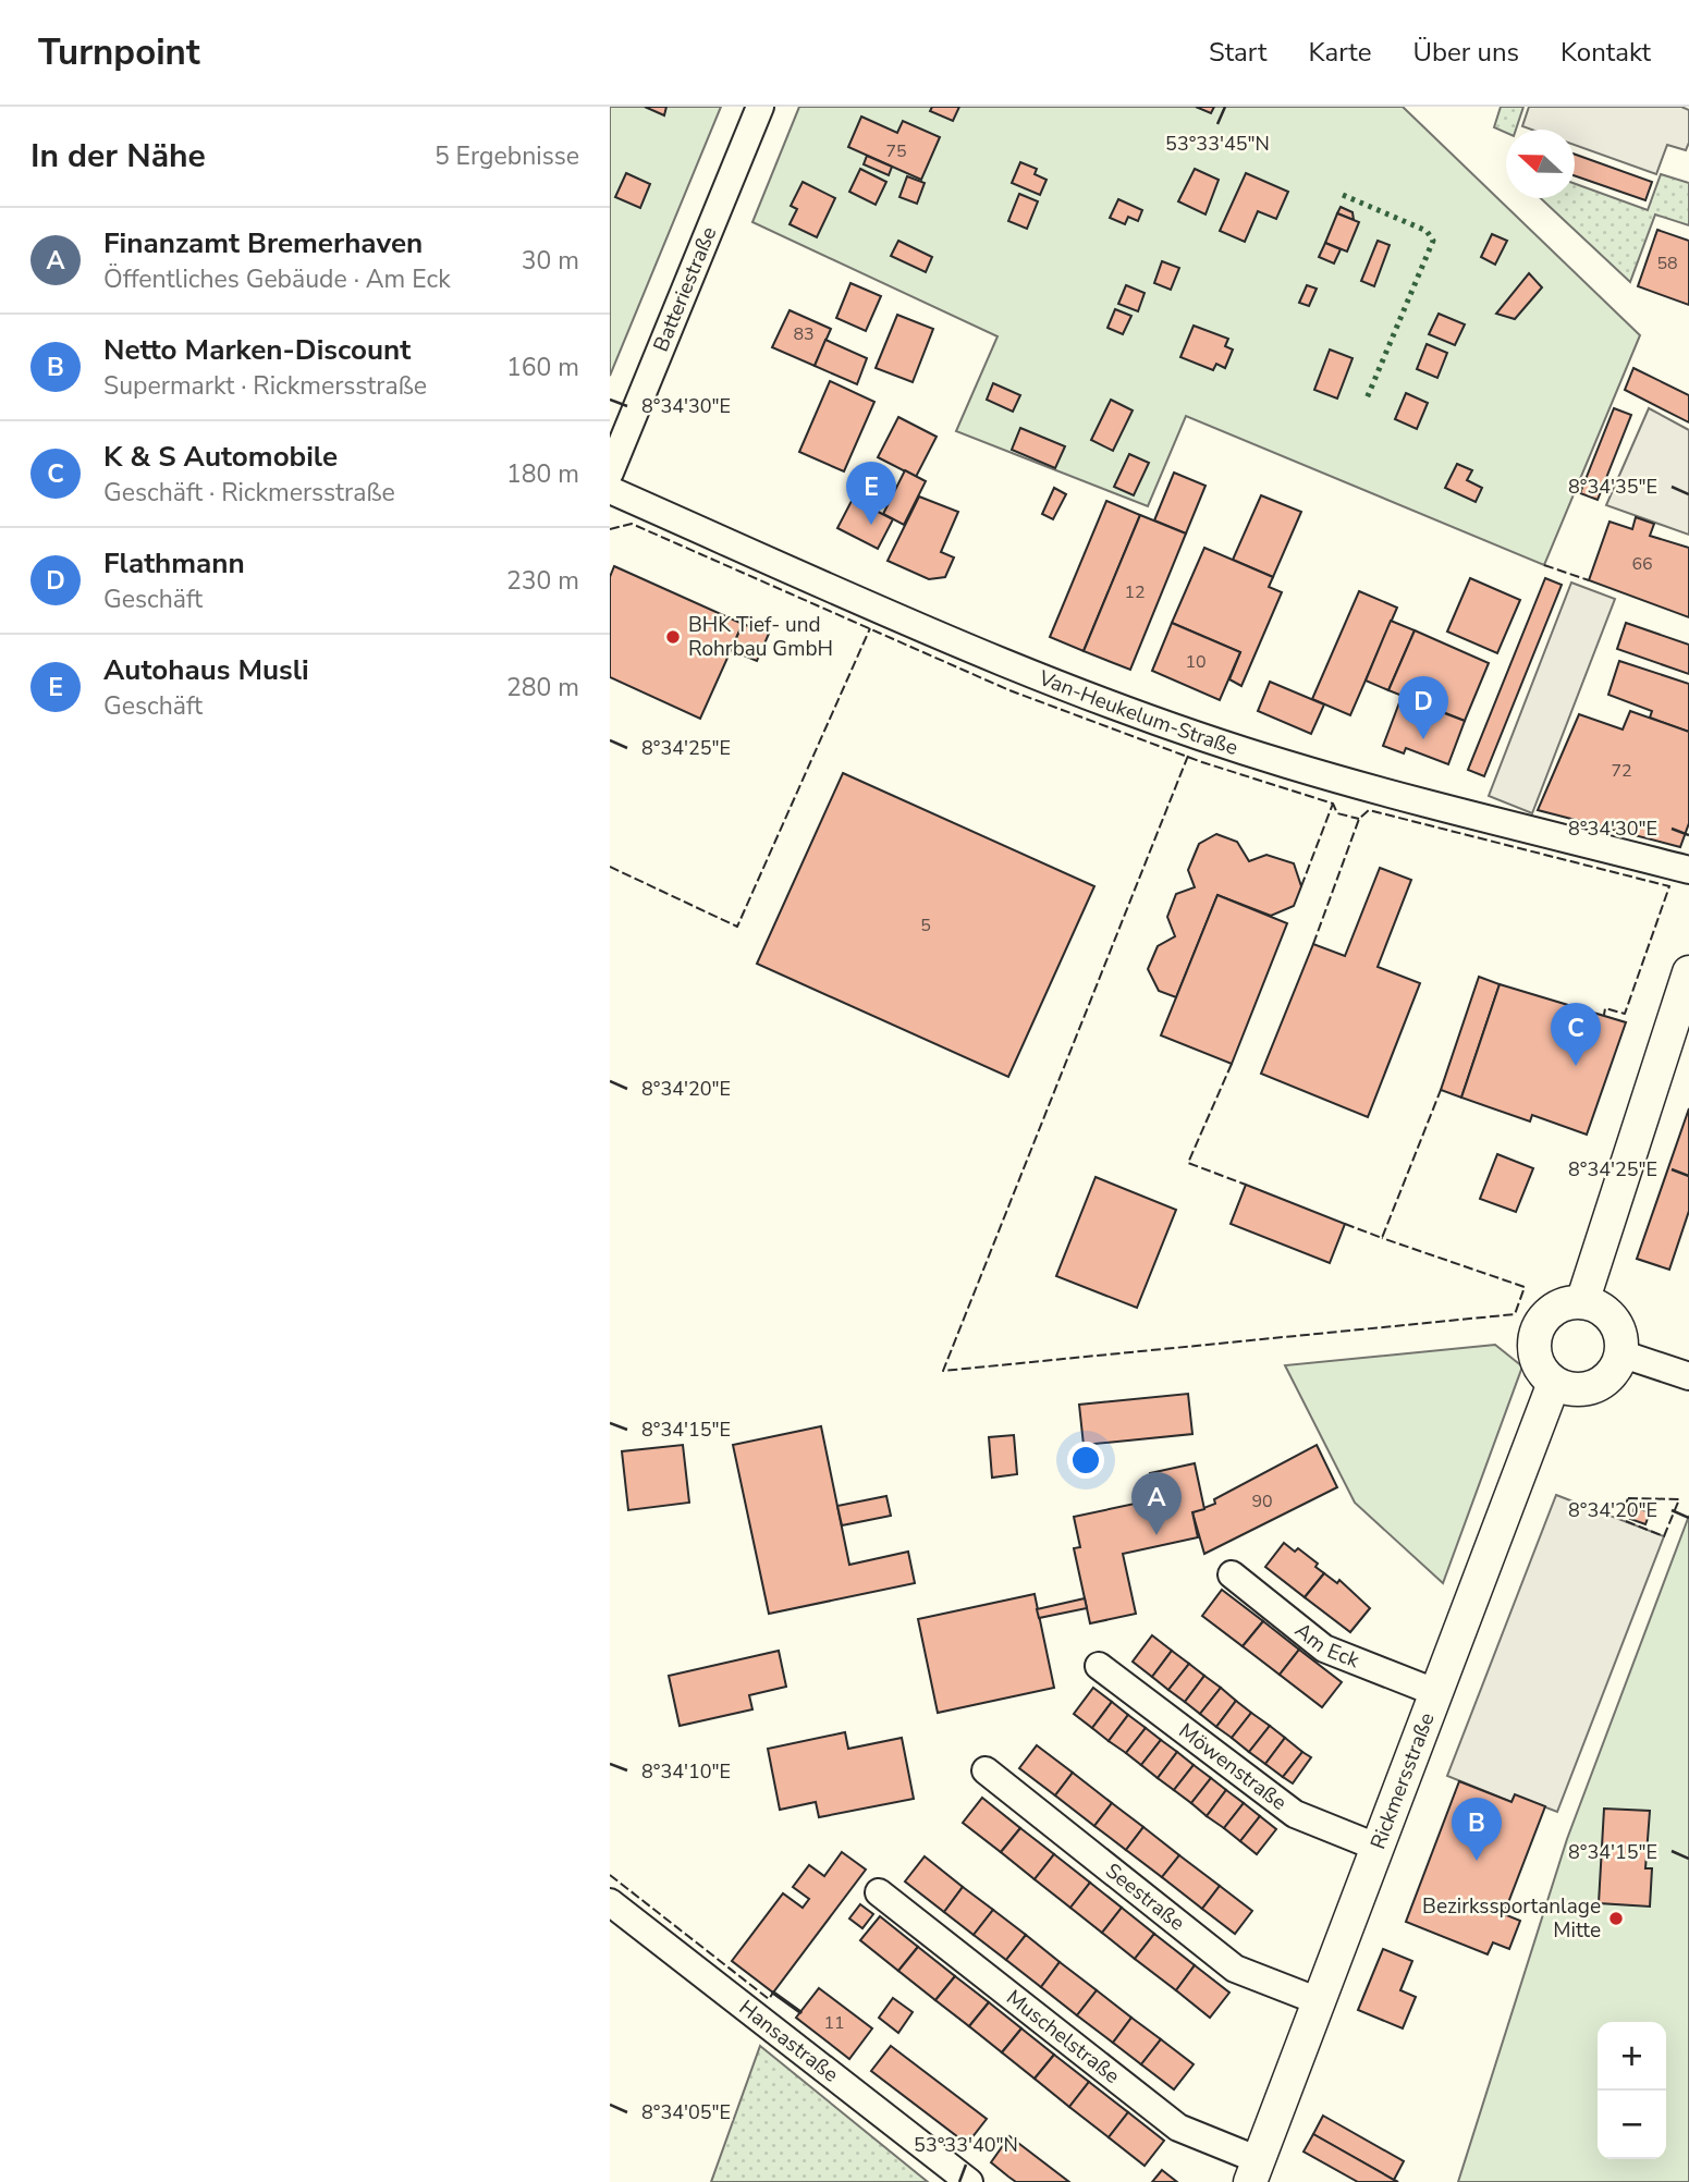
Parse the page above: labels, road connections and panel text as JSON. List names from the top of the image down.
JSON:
{
  "streets": {
    "main road": ["Rickmersstraße"],
    "street": [
      "Batteriestraße",
      "Van-Heukelum-Straße",
      "Am Eck",
      "Möwenstraße",
      "Seestraße",
      "Muschelstraße",
      "Hansastraße"
    ]
  },
  "crossings": [
    ["Am Eck", "Rickmersstraße"],
    ["Möwenstraße", "Rickmersstraße"],
    ["Rickmersstraße", "Seestraße"],
    ["Rickmersstraße", "Muschelstraße"]
  ],
  "places": ["BHK Tief- und Rohrbau GmbH", "Bezirkssportanlage Mitte"],
  "house_numbers": [
    "75",
    "58",
    "83",
    "66",
    "12",
    "10",
    "72",
    "5",
    "90",
    "11"
  ],
  "north": "left",
  "page": {
    "header": "Turnpoint",
    "nav": [
      "Start",
      "Karte",
      "Über uns",
      "Kontakt"
    ],
    "heading": ["In der Nähe", "5 Ergebnisse"],
    "list": [
      {
        "mark": "A",
        "name": "Finanzamt Bremerhaven",
        "note": "Öffentliches Gebäude · Am Eck",
        "value": "30 m"
      },
      {
        "mark": "B",
        "name": "Netto Marken-Discount",
        "note": "Supermarkt · Rickmersstraße",
        "value": "160 m"
      },
      {
        "mark": "C",
        "name": "K & S Automobile",
        "note": "Geschäft · Rickmersstraße",
        "value": "180 m"
      },
      {
        "mark": "D",
        "name": "Flathmann",
        "note": "Geschäft",
        "value": "230 m"
      },
      {
        "mark": "E",
        "name": "Autohaus Musli",
        "note": "Geschäft",
        "value": "280 m"
      }
    ],
    "pins": [
      "E",
      "D",
      "C",
      "A",
      "B"
    ],
    "map_buttons": ["+", "−"]
  },
  "coordinates": [
    "53°33'45\"N",
    "8°34'30\"E",
    "8°34'35\"E",
    "8°34'25\"E",
    "8°34'20\"E",
    "8°34'15\"E",
    "8°34'10\"E",
    "8°34'05\"E",
    "53°33'40\"N"
  ]
}
